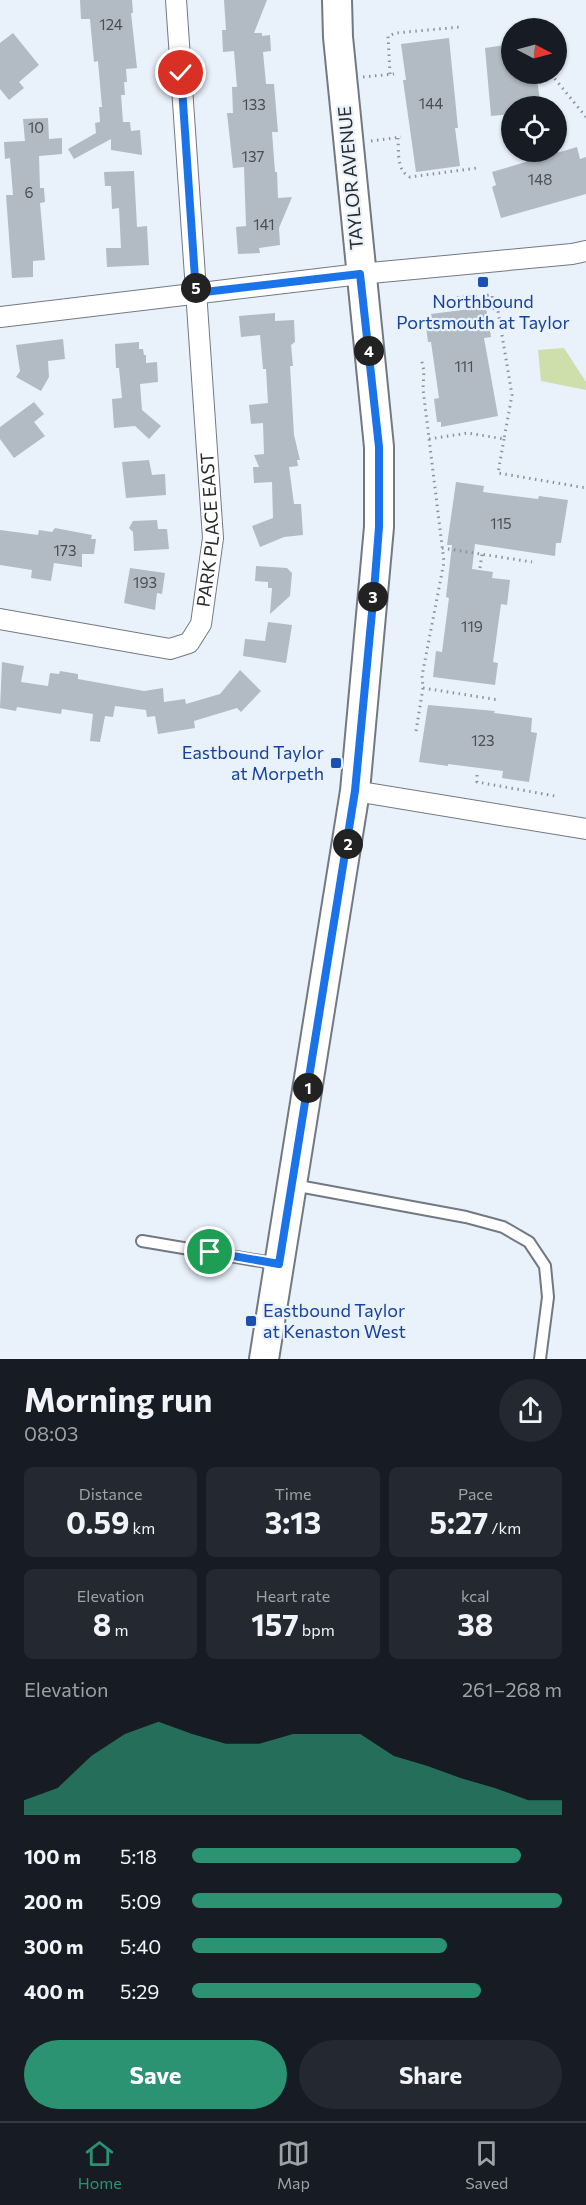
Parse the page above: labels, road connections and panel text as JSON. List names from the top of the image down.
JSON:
{
  "streets": {
    "street": ["TAYLOR AVENUE", "PARK PLACE EAST"]
  },
  "places": {
    "transit": ["Northbound Portsmouth at Taylor", "Eastbound Taylor at Morpeth", "Eastbound Taylor at Kenaston West"]
  },
  "house_numbers": [
    "124",
    "144",
    "133",
    "10",
    "137",
    "148",
    "6",
    "141",
    "111",
    "115",
    "173",
    "193",
    "119",
    "123"
  ],
  "north": "right",
  "page": {
    "pins": [
      "5",
      "4",
      "3",
      "2",
      "1"
    ],
    "heading": ["Morning run", "08:03"],
    "stats": [
      ["Distance", "0.59 km"],
      ["Time", "3:13"],
      ["Pace", "5:27 /km"],
      ["Elevation", "8 m"],
      ["Heart rate", "157 bpm"],
      ["kcal", "38"]
    ],
    "chart": ["Elevation", "261–268 m"],
    "list": [
      {
        "name": "100 m",
        "note": "5:18"
      },
      {
        "name": "200 m",
        "note": "5:09"
      },
      {
        "name": "300 m",
        "note": "5:40"
      },
      {
        "name": "400 m",
        "note": "5:29"
      }
    ],
    "buttons": ["Save", "Share"],
    "tabs": ["Home", "Map", "Saved"]
  }
}
